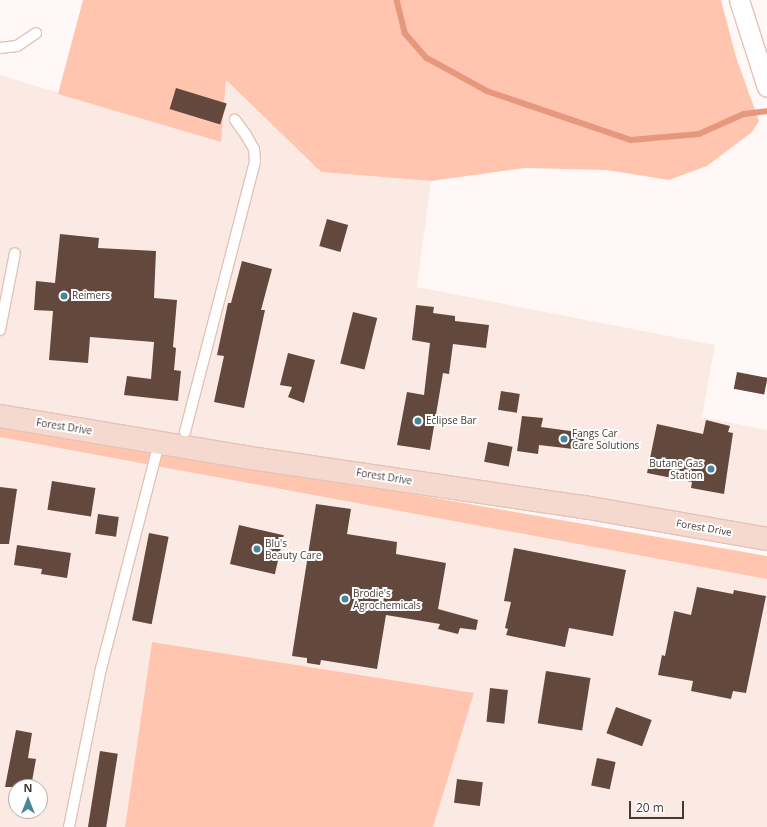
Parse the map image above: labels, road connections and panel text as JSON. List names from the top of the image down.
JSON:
{
  "streets": {
    "main road": ["Forest Drive"]
  },
  "places": [
    "Reimers",
    "Eclipse Bar",
    "Fangs Car Care Solutions",
    "Butane Gas Station",
    "Blu's Beauty Care",
    "Brodie's Agrochemicals"
  ],
  "scale_bar": "20 m",
  "north": "top"
}
